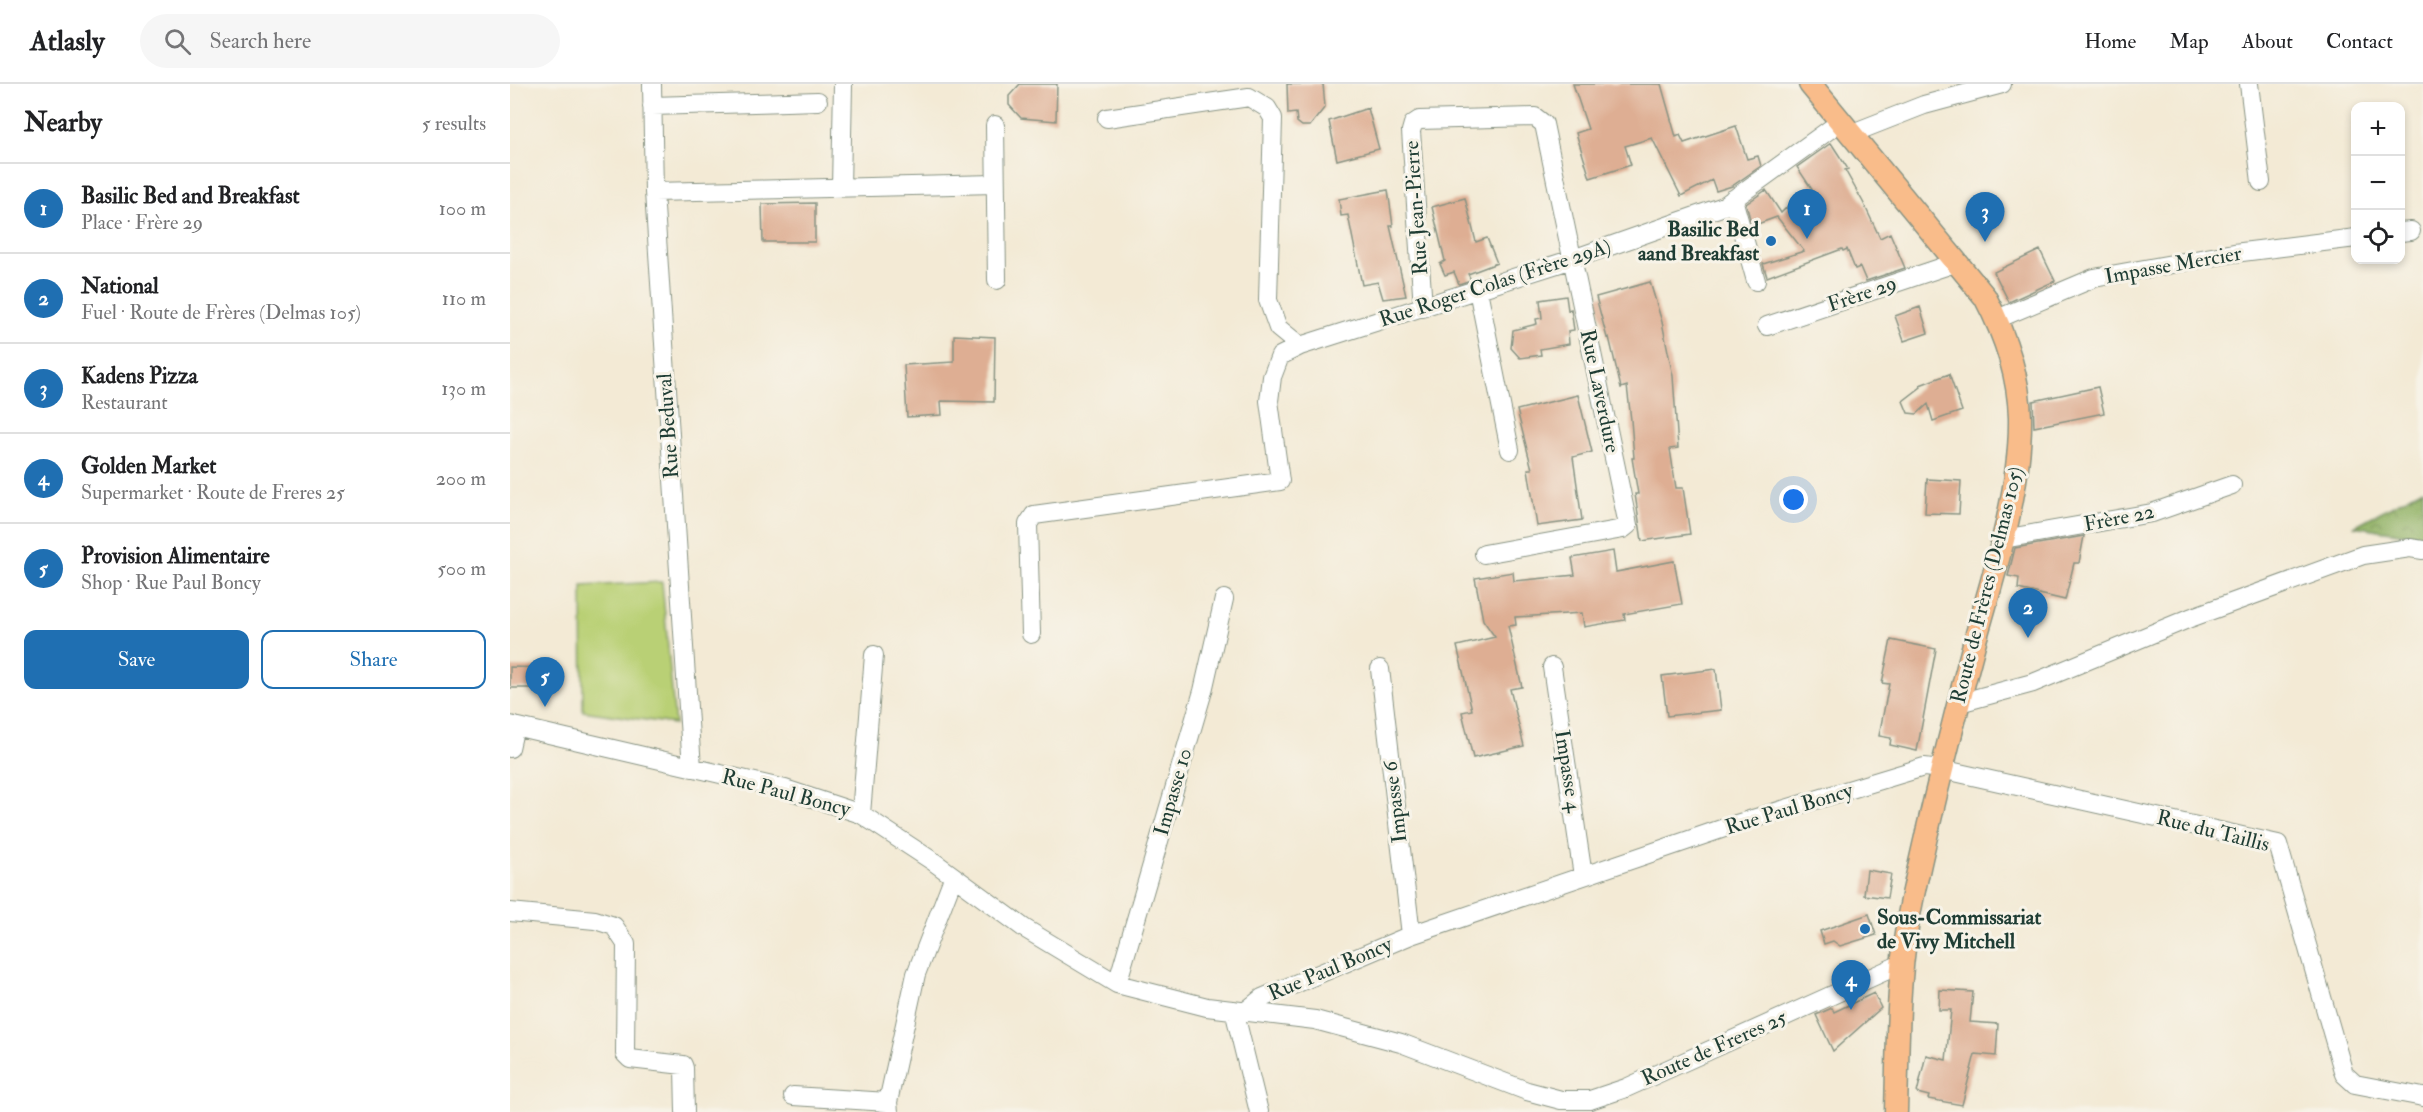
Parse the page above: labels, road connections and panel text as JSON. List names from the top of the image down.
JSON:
{
  "streets": {
    "main road": ["Route de Frères (Delmas 105)"],
    "street": [
      "Rue Jean-Pierre",
      "Impasse Mercier",
      "Rue Roger Colas (Frère 29A)",
      "Frère 29",
      "Rue Laverdure",
      "Rue Beduval",
      "Frère 22",
      "Impasse 4",
      "Impasse 10",
      "Rue Paul Boncy",
      "Impasse 6",
      "Rue du Taillis",
      "Route de Freres 25"
    ]
  },
  "crossings": [
    ["Rue Jean-Pierre", "Rue Roger Colas (Frère 29A)"],
    ["Rue Jean-Pierre", "Rue Laverdure"],
    ["Impasse Mercier", "Route de Frères (Delmas 105)"],
    ["Rue Roger Colas (Frère 29A)", "Rue Laverdure"],
    ["Rue Roger Colas (Frère 29A)", "Route de Frères (Delmas 105)"],
    ["Frère 29", "Route de Frères (Delmas 105)"],
    ["Rue Beduval", "Rue Paul Boncy"],
    ["Frère 22", "Route de Frères (Delmas 105)"],
    ["Route de Frères (Delmas 105)", "Rue Paul Boncy"],
    ["Route de Frères (Delmas 105)", "Rue du Taillis"],
    ["Route de Frères (Delmas 105)", "Route de Freres 25"],
    ["Impasse 4", "Rue Paul Boncy"],
    ["Impasse 10", "Rue Paul Boncy"],
    ["Rue Paul Boncy", "Impasse 6"],
    ["Rue Paul Boncy", "Rue du Taillis"],
    ["Rue Paul Boncy", "Route de Freres 25"]
  ],
  "places": ["Basilic Bed aand Breakfast", "Sous-Commissariat de Vivy Mitchell"],
  "page": {
    "header": "Atlasly",
    "search": "Search here",
    "nav": [
      "Home",
      "Map",
      "About",
      "Contact"
    ],
    "heading": ["Nearby", "5 results"],
    "map_buttons": ["+", "−"],
    "list": [
      {
        "mark": "1",
        "name": "Basilic Bed and Breakfast",
        "note": "Place · Frère 29",
        "value": "100 m"
      },
      {
        "mark": "2",
        "name": "National",
        "note": "Fuel · Route de Frères (Delmas 105)",
        "value": "110 m"
      },
      {
        "mark": "3",
        "name": "Kadens Pizza",
        "note": "Restaurant",
        "value": "130 m"
      },
      {
        "mark": "4",
        "name": "Golden Market",
        "note": "Supermarket · Route de Freres 25",
        "value": "200 m"
      },
      {
        "mark": "5",
        "name": "Provision Alimentaire",
        "note": "Shop · Rue Paul Boncy",
        "value": "500 m"
      }
    ],
    "pins": [
      "1",
      "3",
      "2",
      "5",
      "4"
    ],
    "buttons": ["Save", "Share"]
  }
}
